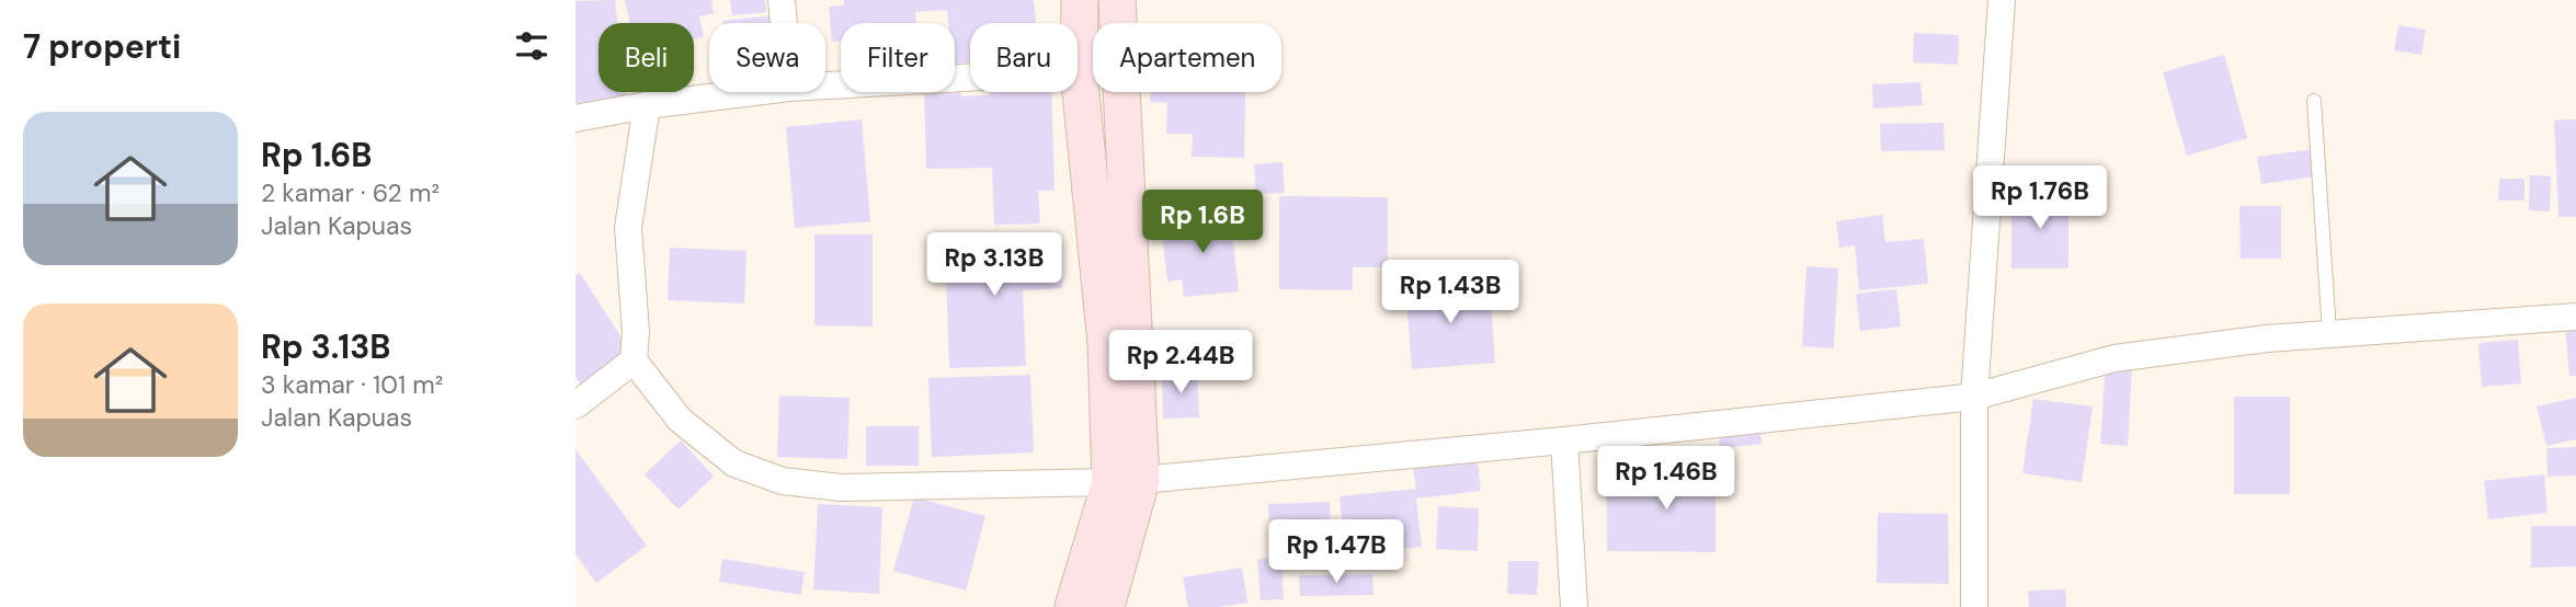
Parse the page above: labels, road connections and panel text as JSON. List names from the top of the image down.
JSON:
{
  "page": {
    "heading": "7 properti",
    "chip": [
      "Beli",
      "Sewa",
      "Filter",
      "Baru",
      "Apartemen"
    ],
    "list": [
      {
        "name": "Rp 1.6B",
        "note": "2 kamar · 62 m² · Jalan Kapuas"
      },
      {
        "name": "Rp 3.13B",
        "note": "3 kamar · 101 m² · Jalan Kapuas"
      }
    ],
    "price": [
      "Rp 1.76B",
      "Rp 1.6B",
      "Rp 3.13B",
      "Rp 1.43B",
      "Rp 2.44B",
      "Rp 1.46B",
      "Rp 1.47B"
    ]
  }
}
